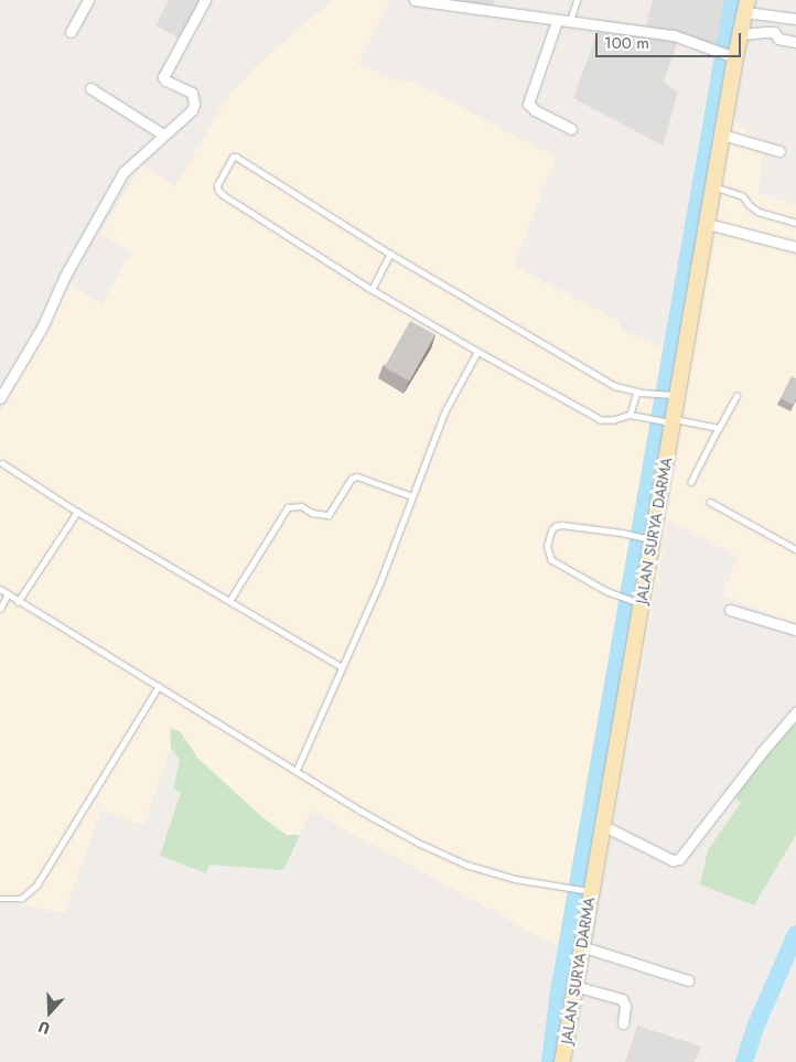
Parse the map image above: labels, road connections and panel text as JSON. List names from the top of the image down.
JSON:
{
  "streets": {
    "main road": ["JALAN SURYA DARMA"]
  },
  "scale_bar": "100 m",
  "north": "bottom"
}
